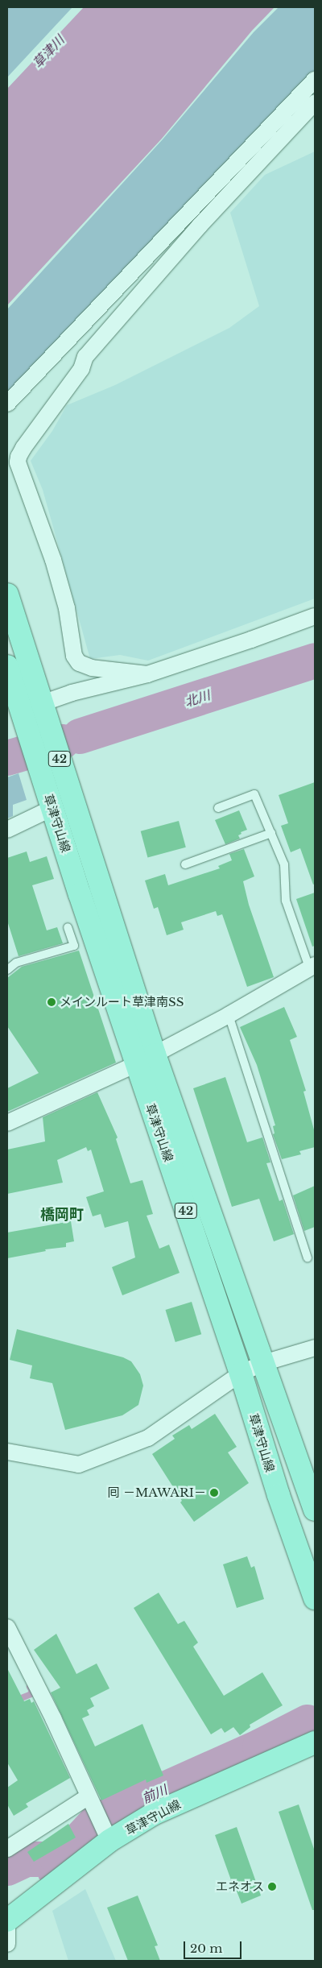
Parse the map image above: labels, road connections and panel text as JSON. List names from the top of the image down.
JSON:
{
  "streets": {
    "main road": ["42", "草津守山線"]
  },
  "districts": ["橋岡町"],
  "water": ["草津川", "北川", "前川"],
  "places": ["メインルート草津南SS", "囘 －MAWARI－", "エネオス"],
  "scale_bar": "20 m"
}
